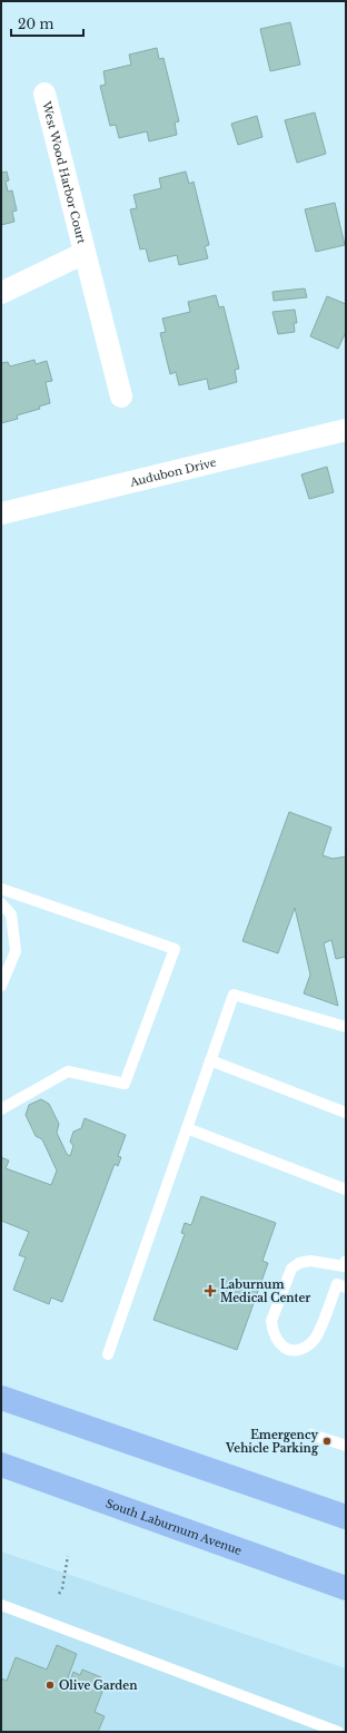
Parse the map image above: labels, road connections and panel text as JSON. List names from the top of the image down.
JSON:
{
  "streets": {
    "main road": ["South Laburnum Avenue"],
    "street": ["West Wood Harbor Court", "Audubon Drive"]
  },
  "places": {
    "health": ["Laburnum Medical Center"],
    "other": ["Emergency Vehicle Parking", "Olive Garden"]
  },
  "scale_bar": "20 m"
}
